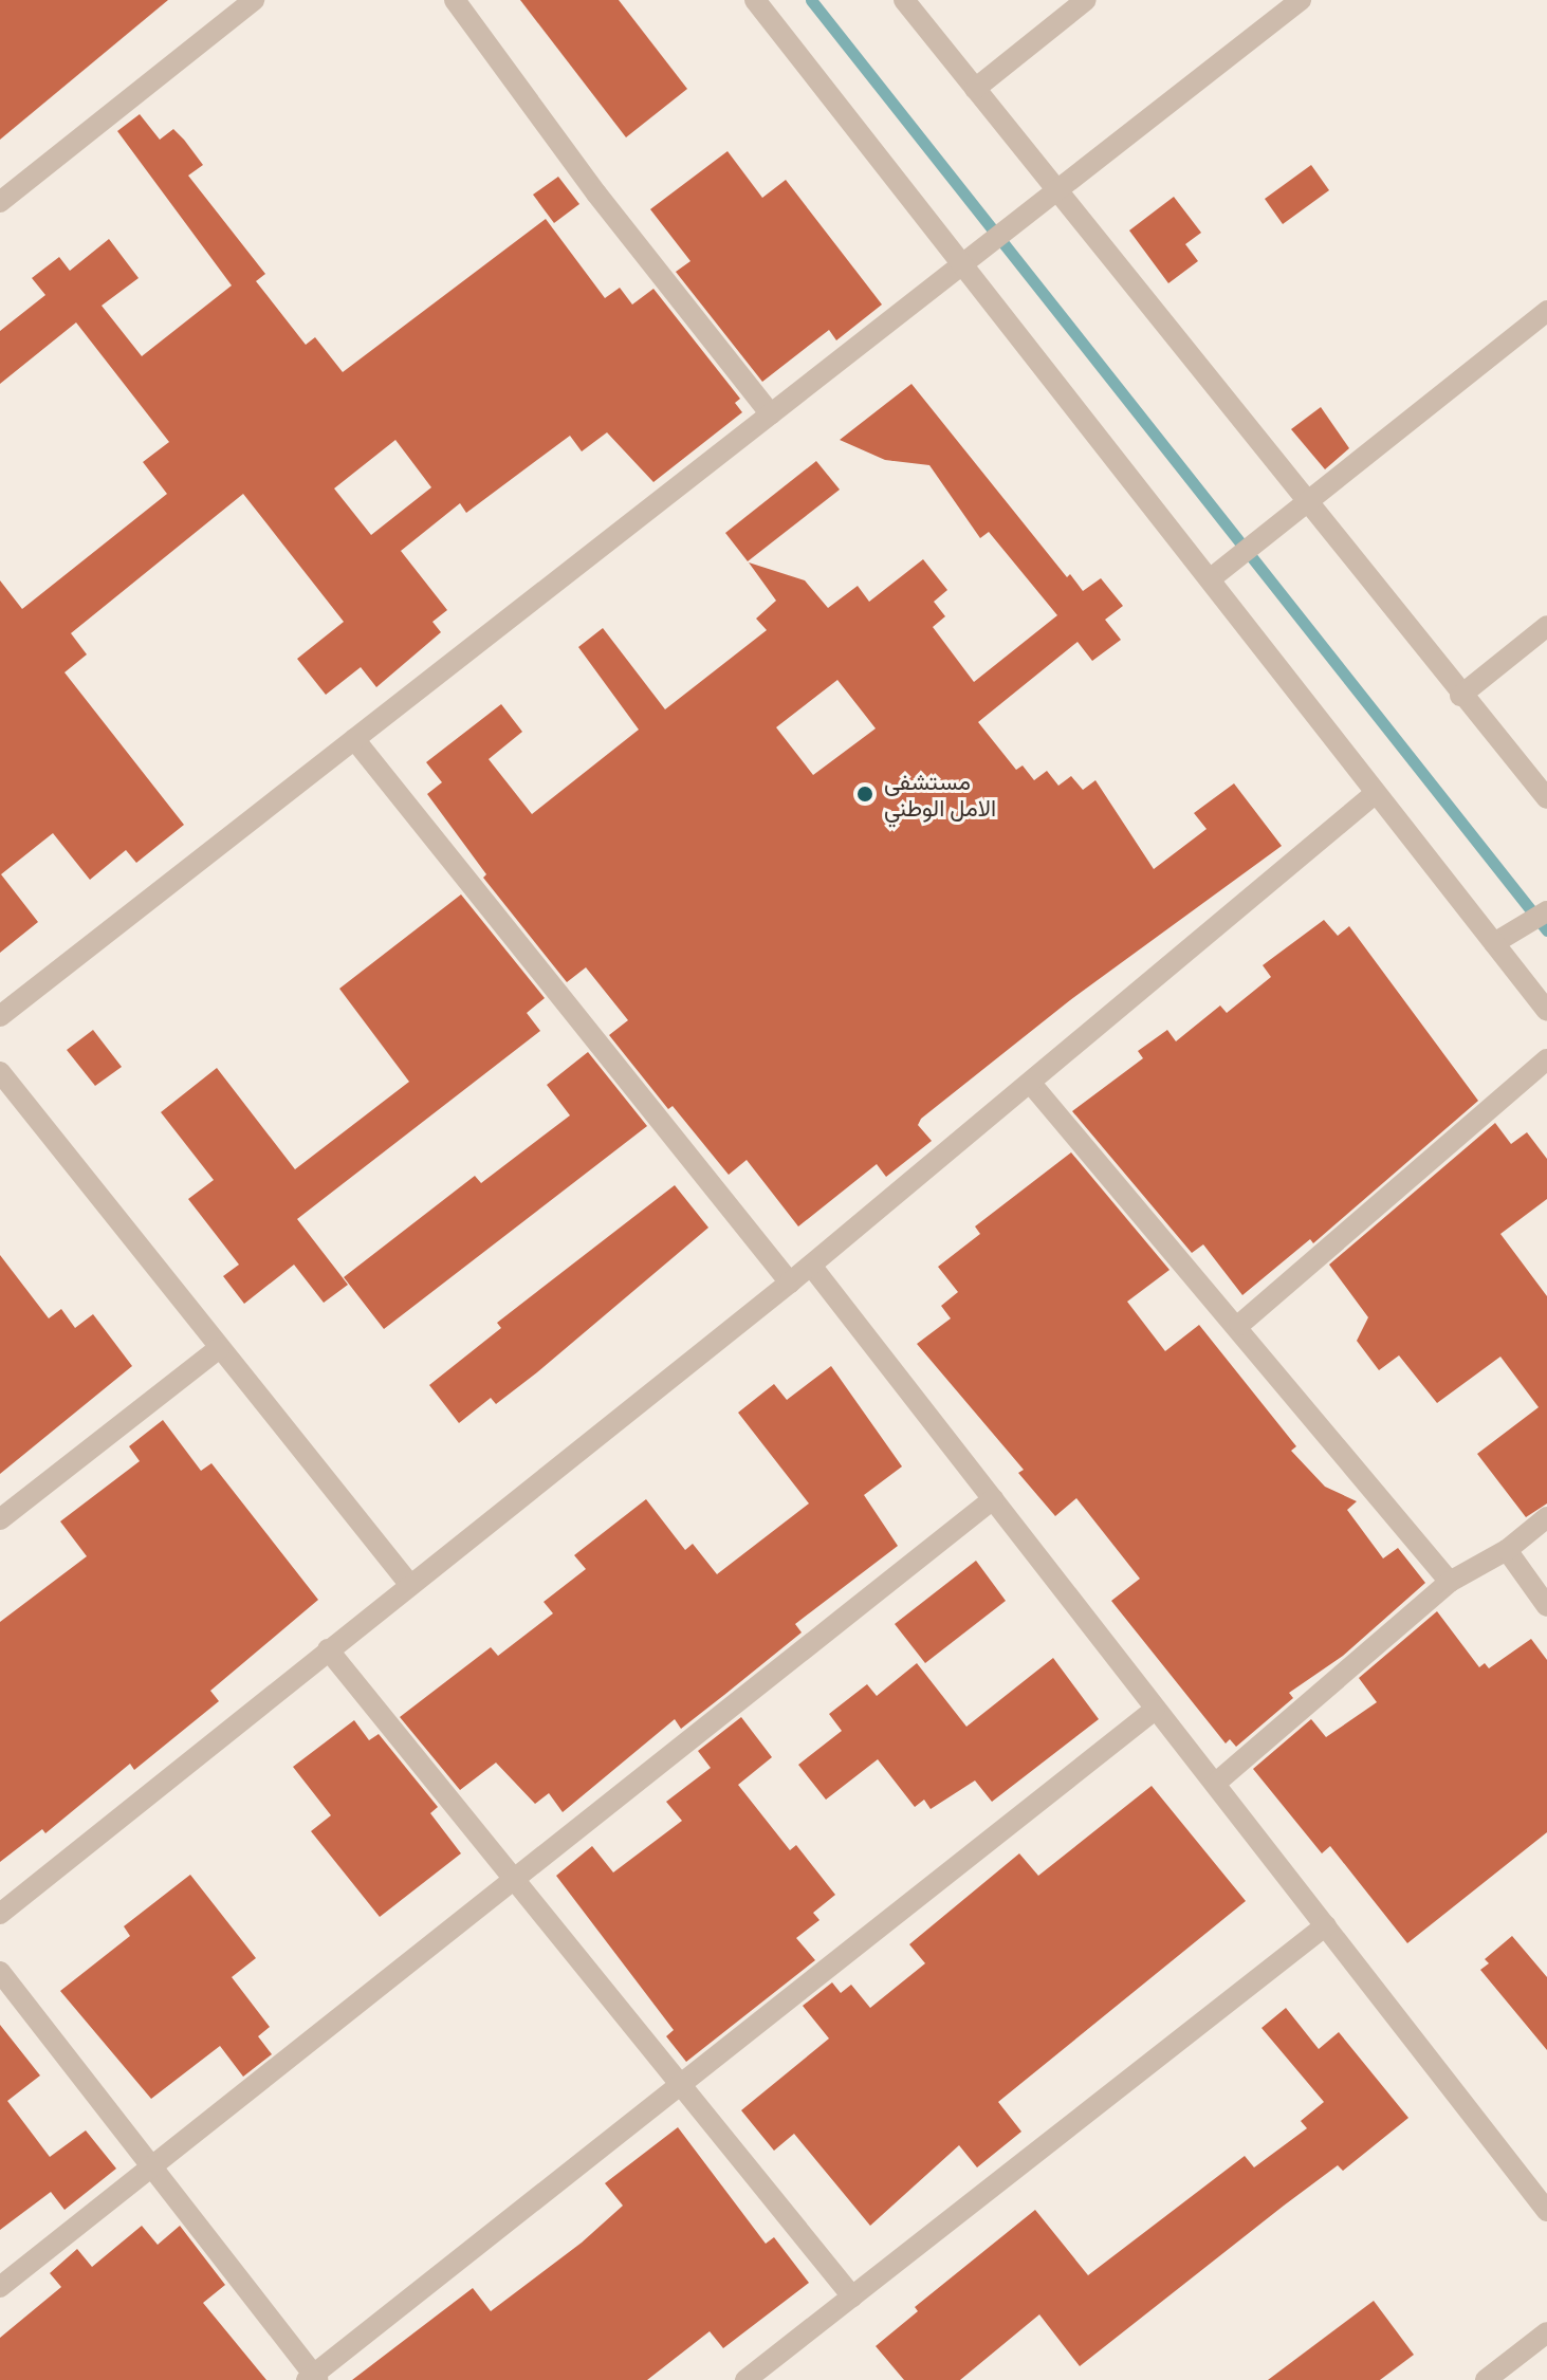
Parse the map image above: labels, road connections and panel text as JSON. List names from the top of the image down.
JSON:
{
  "places": ["مستشفى الامل الوطني"]
}
